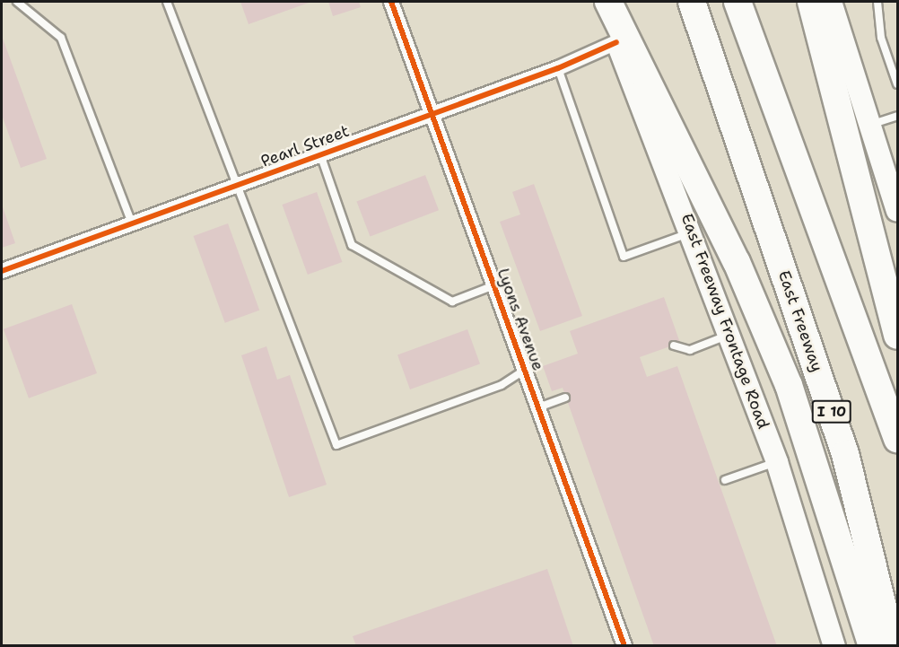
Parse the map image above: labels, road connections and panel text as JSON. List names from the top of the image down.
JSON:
{
  "streets": {
    "highway": ["East Freeway", "I 10"],
    "main road": ["East Freeway Frontage Road"],
    "street": ["Pearl Street", "Lyons Avenue"]
  },
  "crossings": [
    ["Pearl Street", "Lyons Avenue"],
    ["Pearl Street", "East Freeway Frontage Road"]
  ]
}
